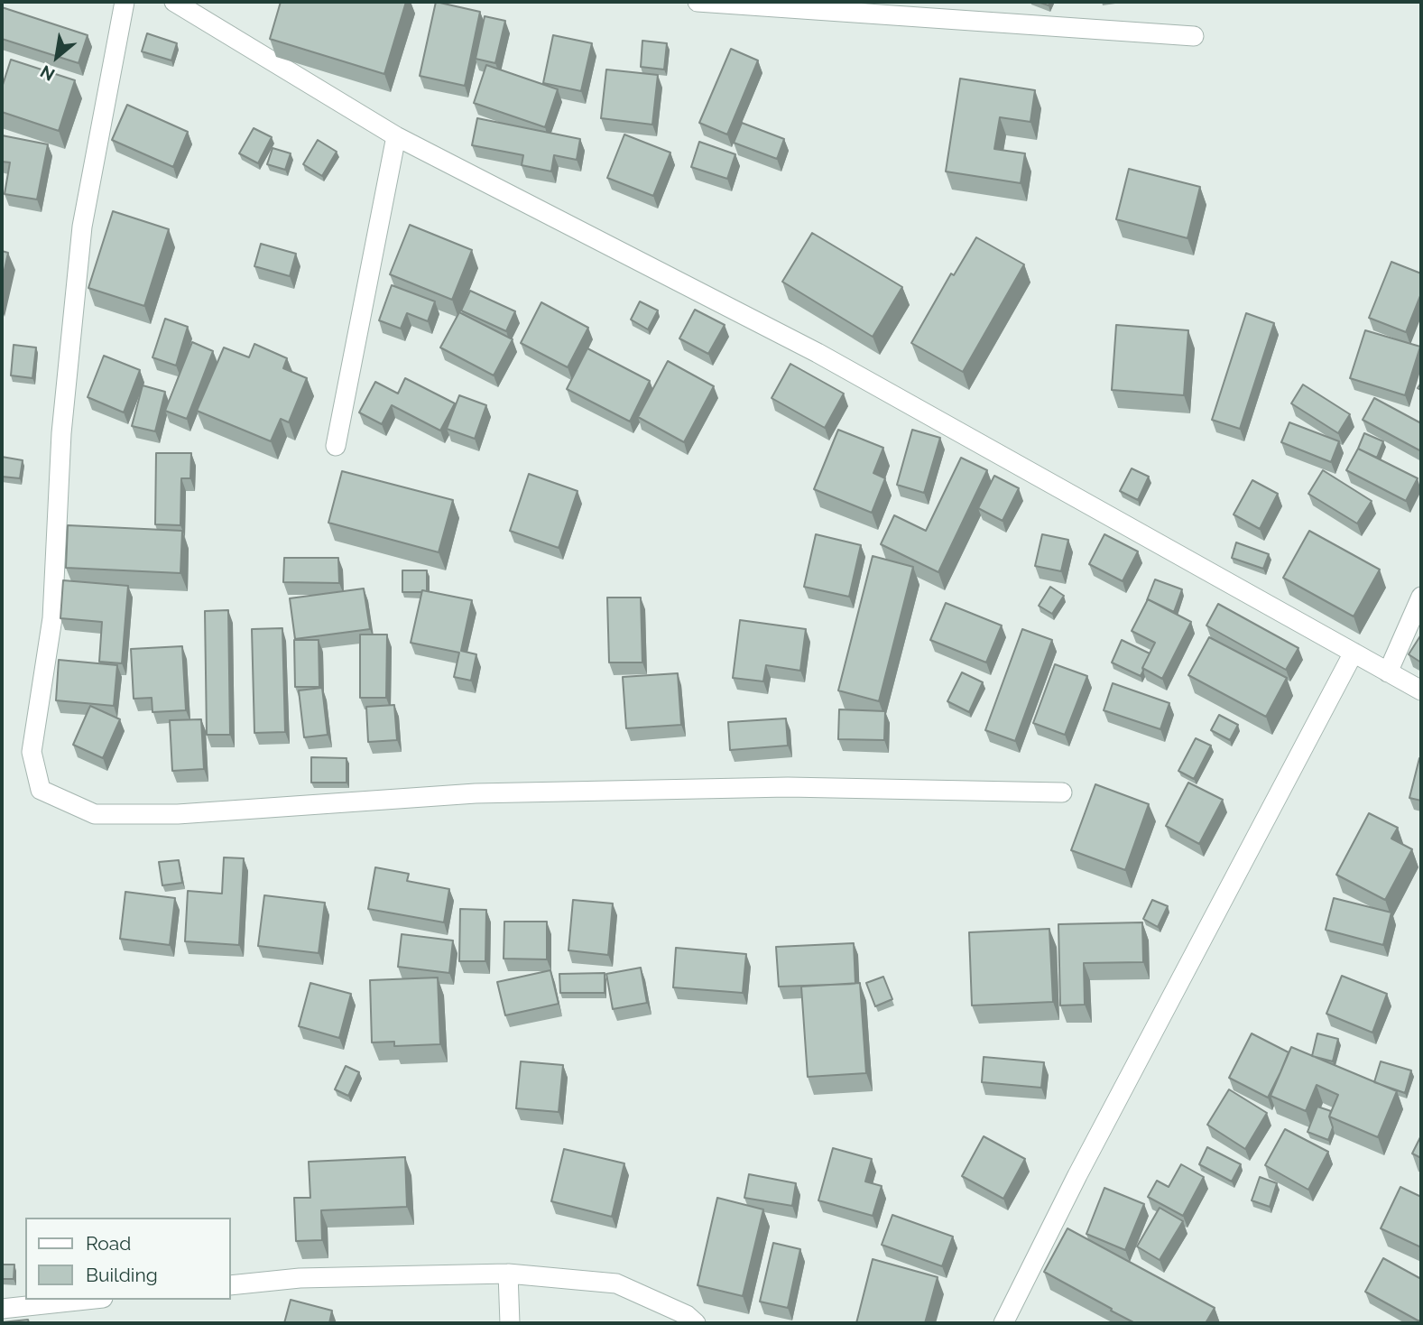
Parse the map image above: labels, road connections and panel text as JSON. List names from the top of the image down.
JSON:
{
  "legend": ["Road", "Building"],
  "north": "bottom left"
}
